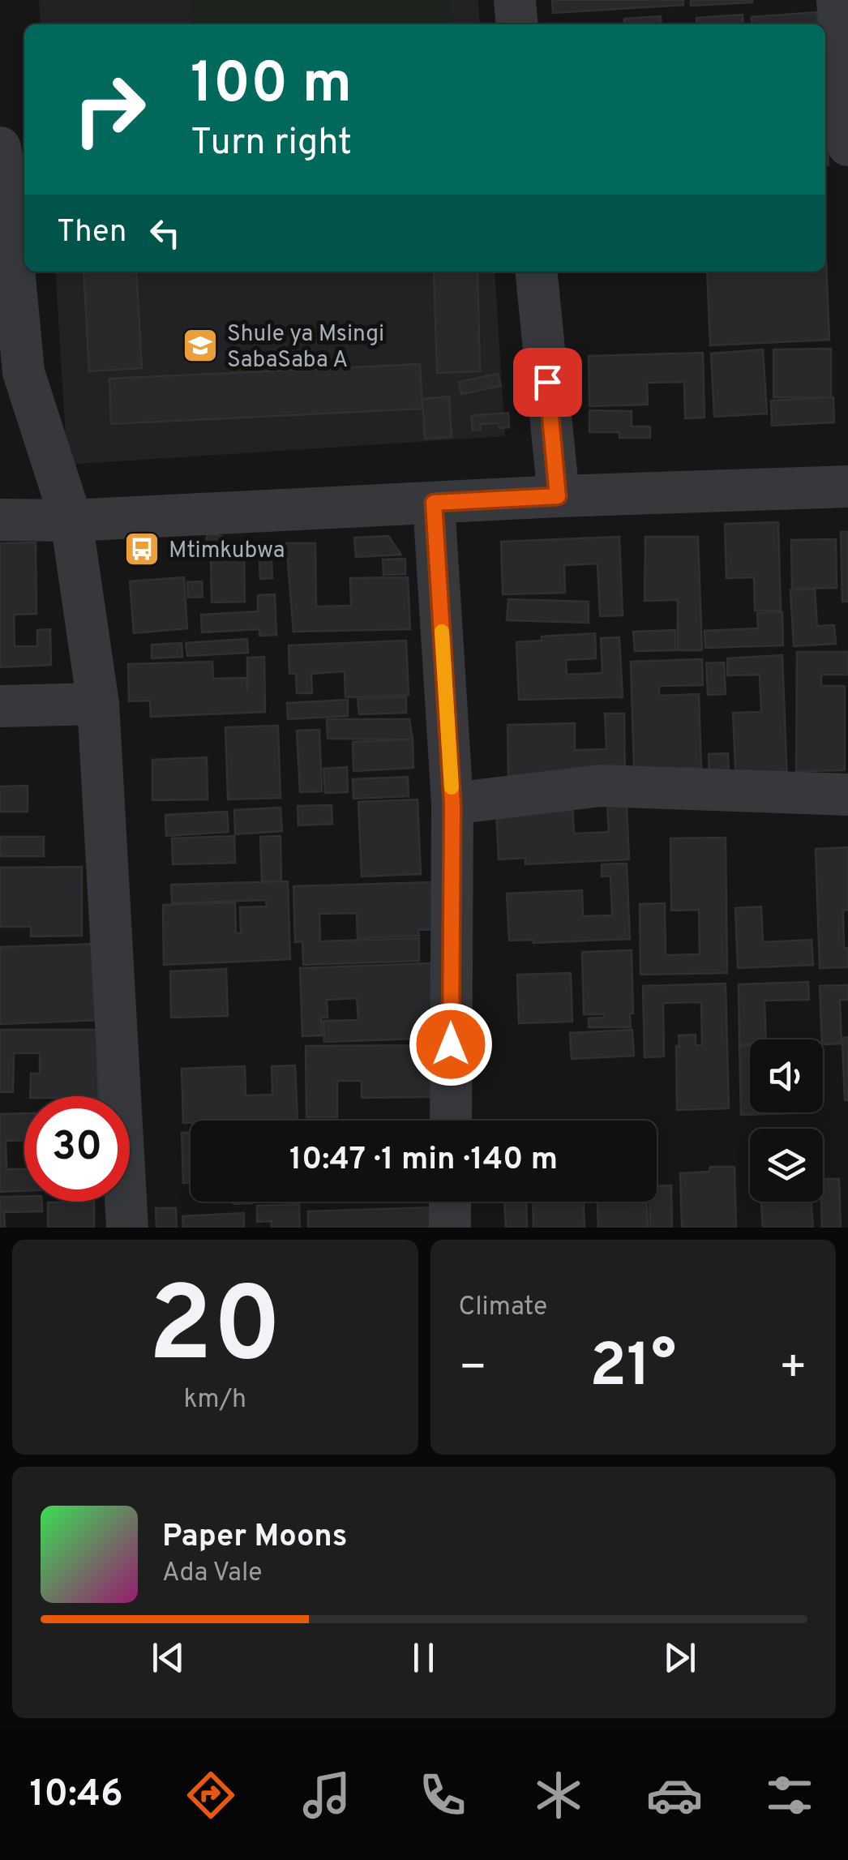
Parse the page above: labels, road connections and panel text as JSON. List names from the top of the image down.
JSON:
{
  "places": {
    "school or university": ["Shule ya Msingi SabaSaba A"],
    "bus stop": ["Mtimkubwa"]
  },
  "page": {
    "turn": ["100 m", "Turn right"],
    "then": "Then",
    "limit": "30",
    "trip": "10:47 · 1 min · 140 m",
    "tile": [
      ["20", "km/h"],
      "Climate"
    ],
    "heat": ["−", "21°", "+"],
    "song": ["Paper Moons", "Ada Vale"],
    "tabs": "10:46"
  }
}
